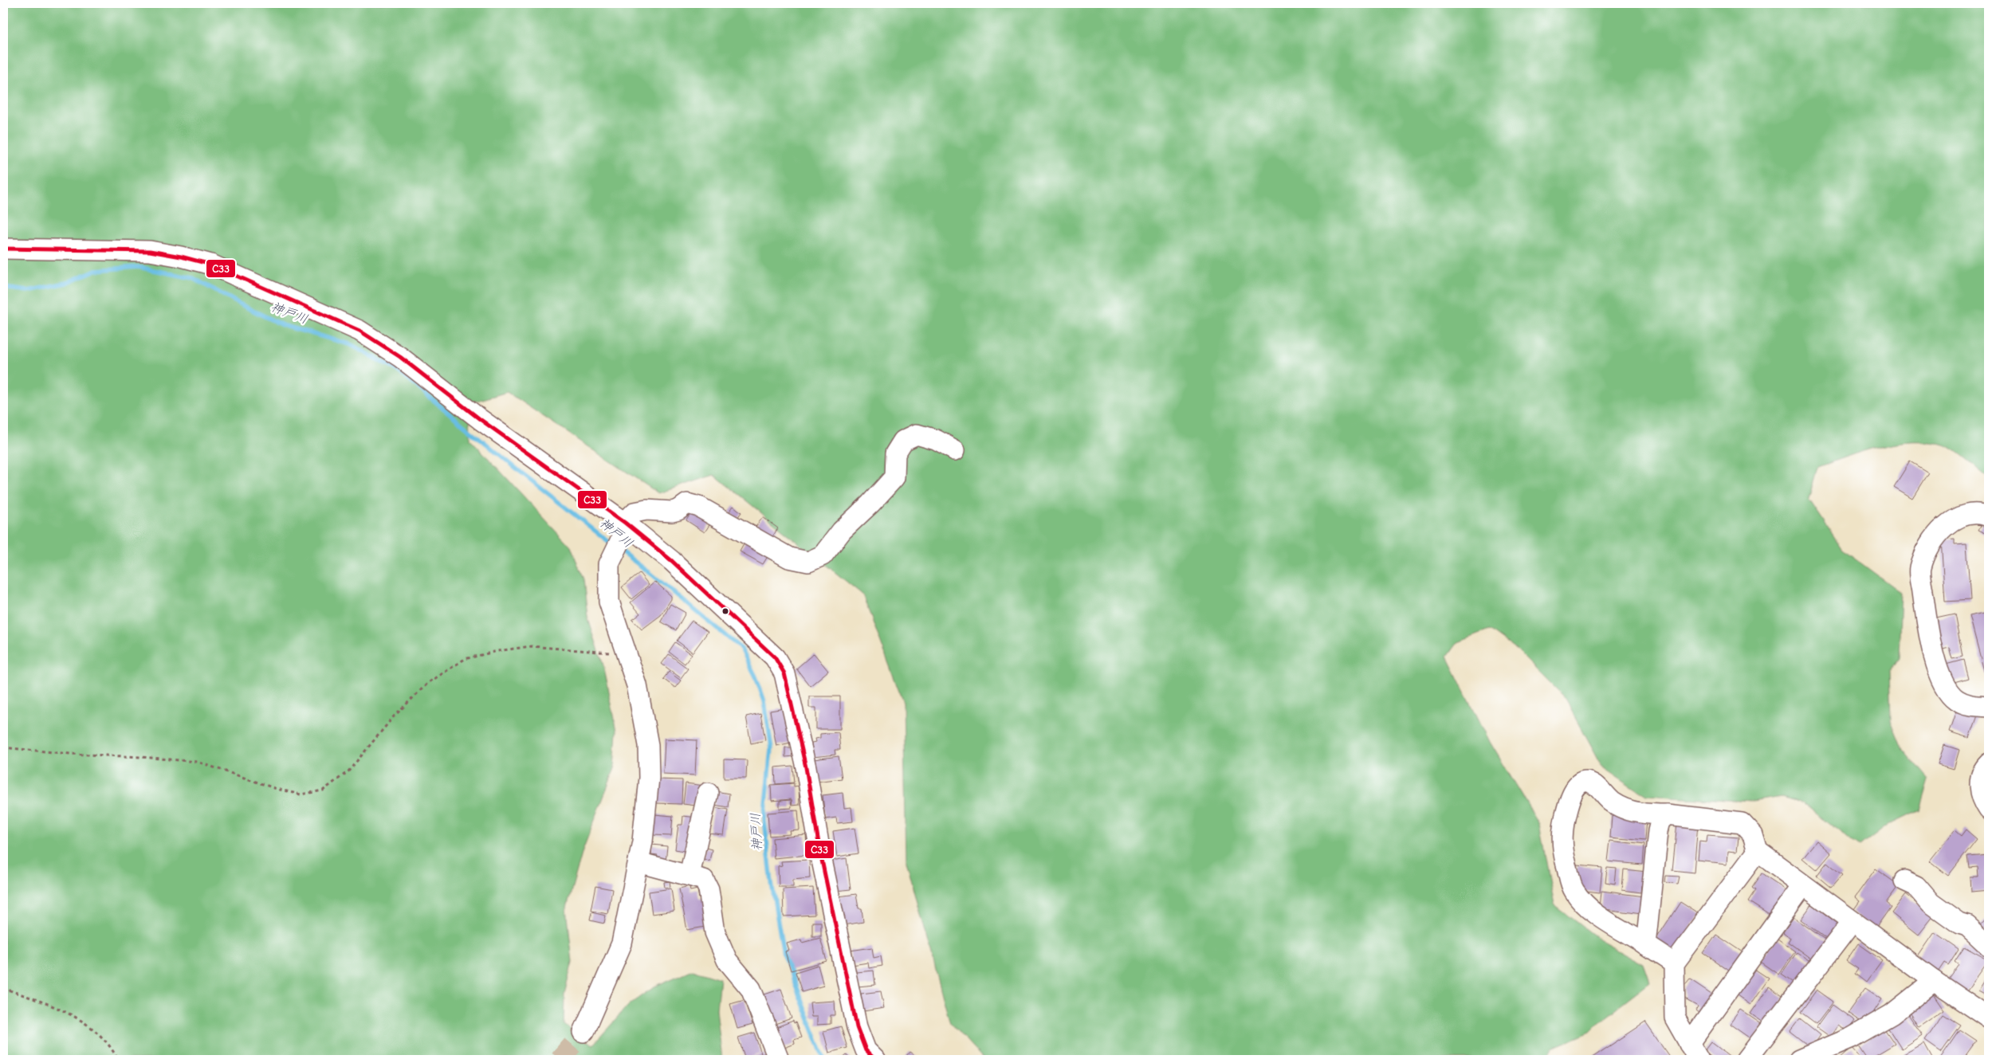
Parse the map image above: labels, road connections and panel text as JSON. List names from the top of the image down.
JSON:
{
  "water": ["神戸川"],
  "lines": ["transit line C33"]
}
